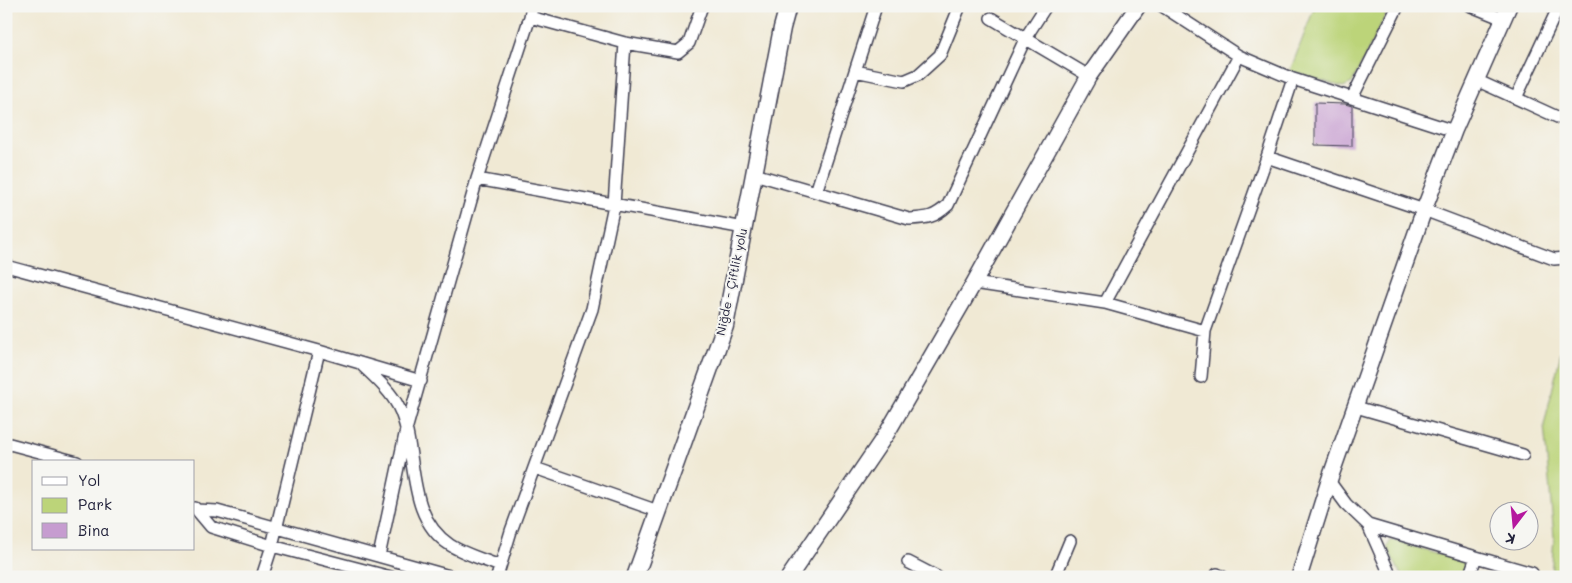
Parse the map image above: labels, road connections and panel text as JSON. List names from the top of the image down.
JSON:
{
  "streets": {
    "main road": ["Niğde - Çiftlik yolu"]
  },
  "legend": ["Yol", "Park", "Bina"],
  "north": "bottom"
}
